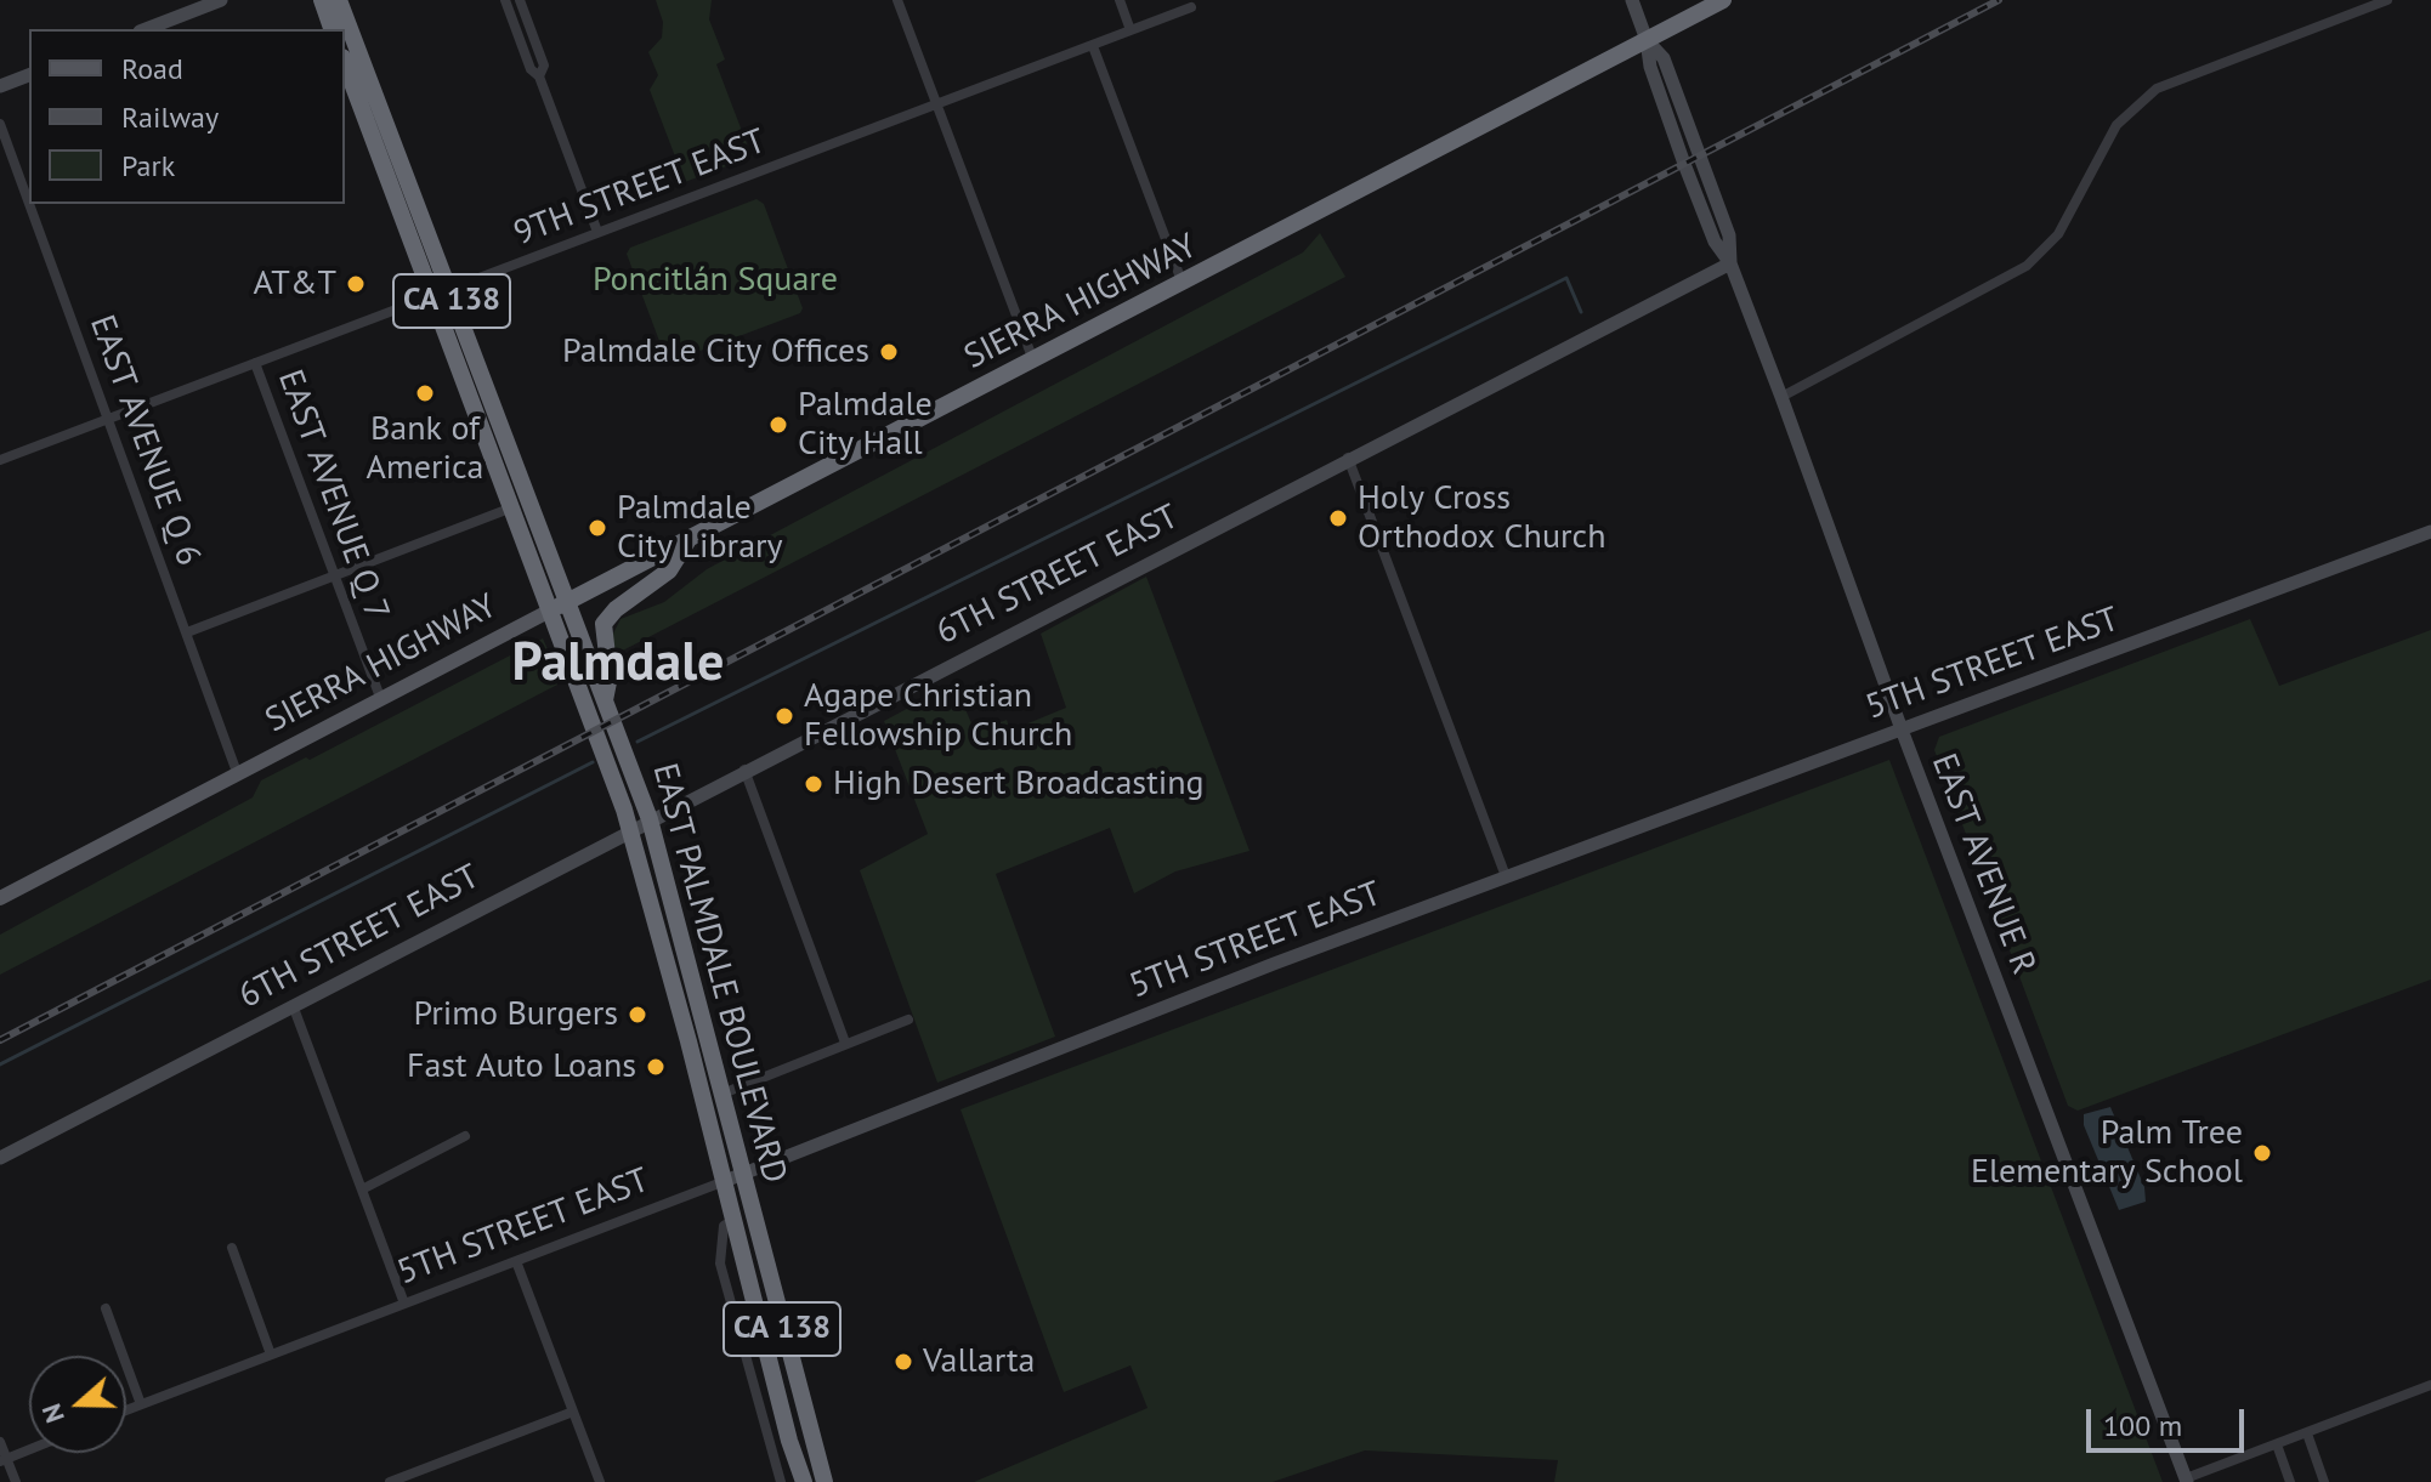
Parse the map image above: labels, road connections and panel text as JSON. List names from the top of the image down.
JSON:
{
  "streets": {
    "highway": ["CA 138", "SIERRA HIGHWAY", "EAST PALMDALE BOULEVARD"],
    "street": [
      "9TH STREET EAST",
      "EAST AVENUE Q 6",
      "EAST AVENUE Q 7",
      "6TH STREET EAST",
      "5TH STREET EAST",
      "EAST AVENUE R"
    ]
  },
  "crossings": [
    ["9TH STREET EAST", "EAST AVENUE Q 6"],
    ["9TH STREET EAST", "EAST AVENUE Q 7"],
    ["9TH STREET EAST", "EAST PALMDALE BOULEVARD"],
    ["SIERRA HIGHWAY", "EAST AVENUE Q 6"],
    ["SIERRA HIGHWAY", "EAST AVENUE Q 7"],
    ["SIERRA HIGHWAY", "EAST AVENUE R"],
    ["SIERRA HIGHWAY", "EAST PALMDALE BOULEVARD"],
    ["6TH STREET EAST", "EAST AVENUE R"],
    ["6TH STREET EAST", "EAST PALMDALE BOULEVARD"],
    ["5TH STREET EAST", "EAST AVENUE R"],
    ["5TH STREET EAST", "EAST PALMDALE BOULEVARD"]
  ],
  "districts": ["Palmdale"],
  "parks": ["Poncitlán Square"],
  "places": [
    "AT&T",
    "Palmdale City Offices",
    "Bank of America",
    "Palmdale City Hall",
    "Holy Cross Orthodox Church",
    "Palmdale City Library",
    "Agape Christian Fellowship Church",
    "High Desert Broadcasting",
    "Primo Burgers",
    "Fast Auto Loans",
    "Palm Tree Elementary School",
    "Vallarta"
  ],
  "legend": ["Road", "Railway", "Park"],
  "scale_bar": "100 m",
  "north": "left"
}
